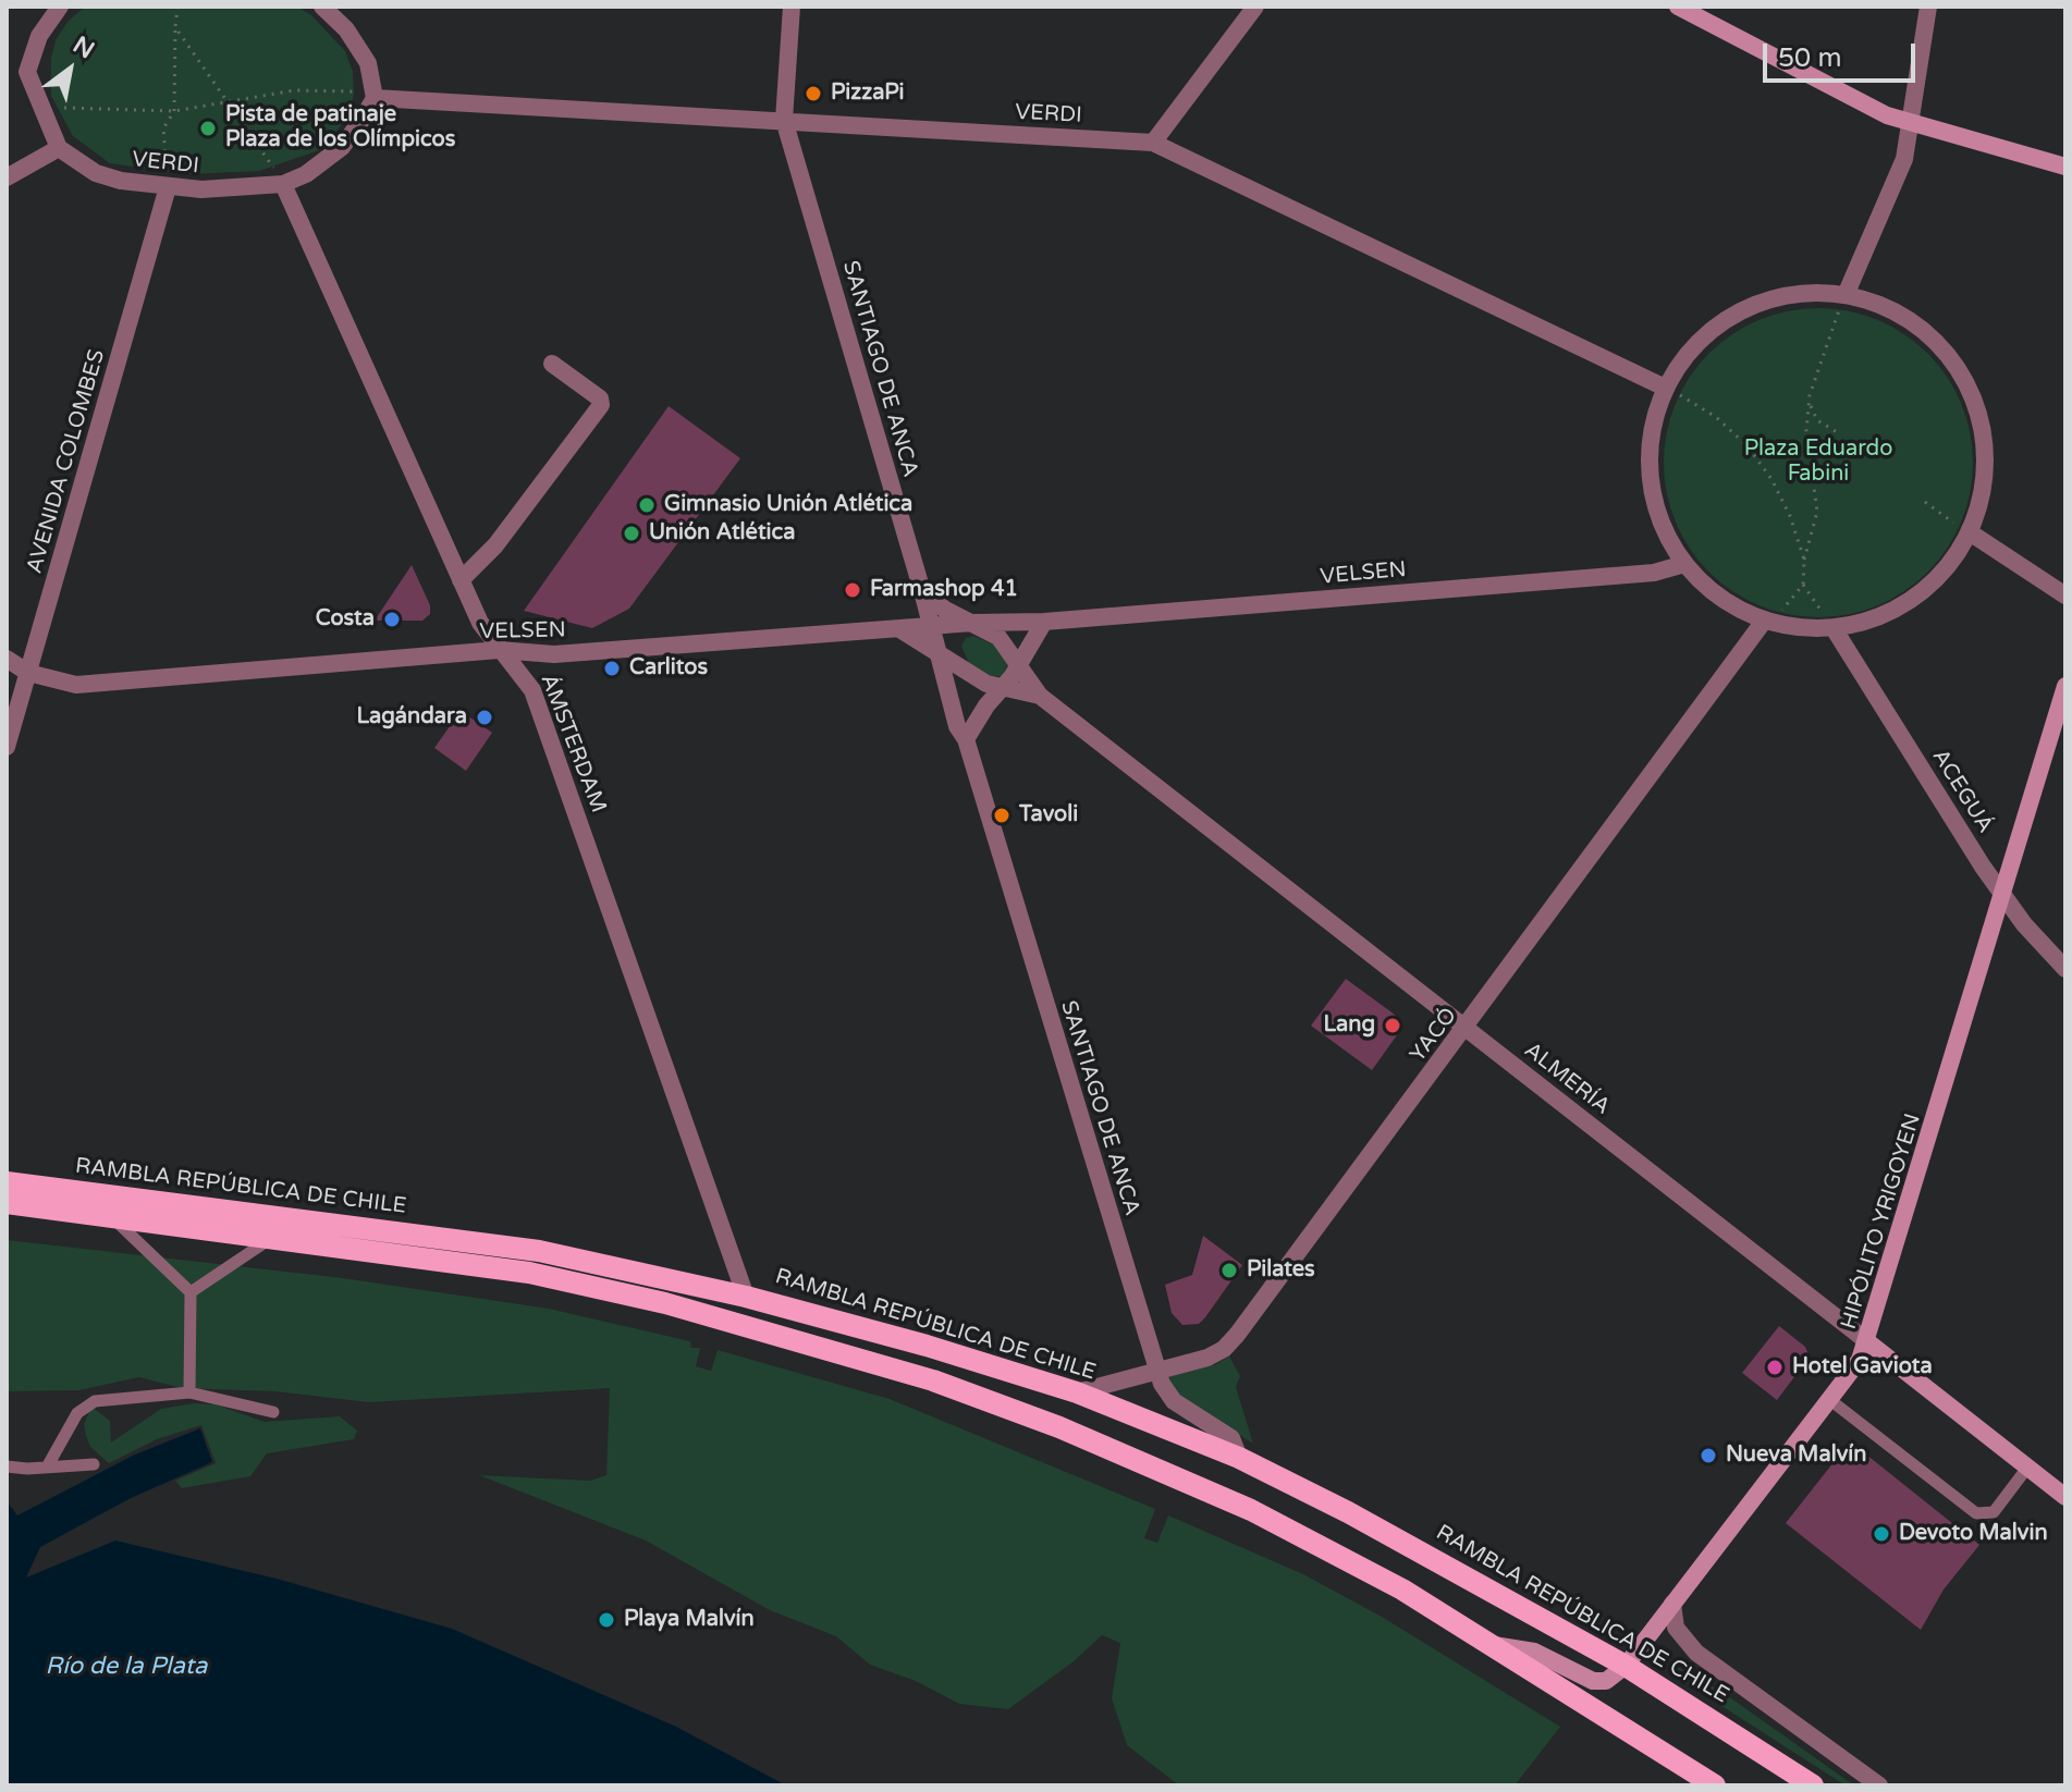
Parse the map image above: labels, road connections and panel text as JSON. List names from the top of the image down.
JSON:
{
  "streets": {
    "main road": ["RAMBLA REPÚBLICA DE CHILE"],
    "street": [
      "VERDI",
      "SANTIAGO DE ANCA",
      "AVENIDA COLOMBES",
      "VELSEN",
      "ÁMSTERDAM",
      "ACEGUÁ",
      "YACÓ",
      "ALMERÍA",
      "HIPÓLITO YRIGOYEN"
    ]
  },
  "crossings": [
    ["VERDI", "SANTIAGO DE ANCA"],
    ["VERDI", "AVENIDA COLOMBES"],
    ["VERDI", "ÁMSTERDAM"],
    ["SANTIAGO DE ANCA", "VELSEN"],
    ["SANTIAGO DE ANCA", "YACÓ"],
    ["SANTIAGO DE ANCA", "ALMERÍA"],
    ["SANTIAGO DE ANCA", "RAMBLA REPÚBLICA DE CHILE"],
    ["AVENIDA COLOMBES", "VELSEN"],
    ["VELSEN", "ÁMSTERDAM"],
    ["VELSEN", "ALMERÍA"],
    ["ÁMSTERDAM", "RAMBLA REPÚBLICA DE CHILE"],
    ["ACEGUÁ", "HIPÓLITO YRIGOYEN"],
    ["YACÓ", "ALMERÍA"],
    ["YACÓ", "RAMBLA REPÚBLICA DE CHILE"],
    ["ALMERÍA", "HIPÓLITO YRIGOYEN"],
    ["RAMBLA REPÚBLICA DE CHILE", "HIPÓLITO YRIGOYEN"]
  ],
  "water": ["Río de la Plata"],
  "parks": ["Plaza Eduardo Fabini"],
  "places": [
    "PizzaPi",
    "Pista de patinaje Plaza de los Olímpicos",
    "Gimnasio Unión Atlética",
    "Unión Atlética",
    "Farmashop 41",
    "Costa",
    "Carlitos",
    "Lagándara",
    "Tavoli",
    "Lang",
    "Pilates",
    "Hotel Gaviota",
    "Nueva Malvín",
    "Devoto Malvin",
    "Playa Malvín"
  ],
  "scale_bar": "50 m",
  "north": "top right"
}
